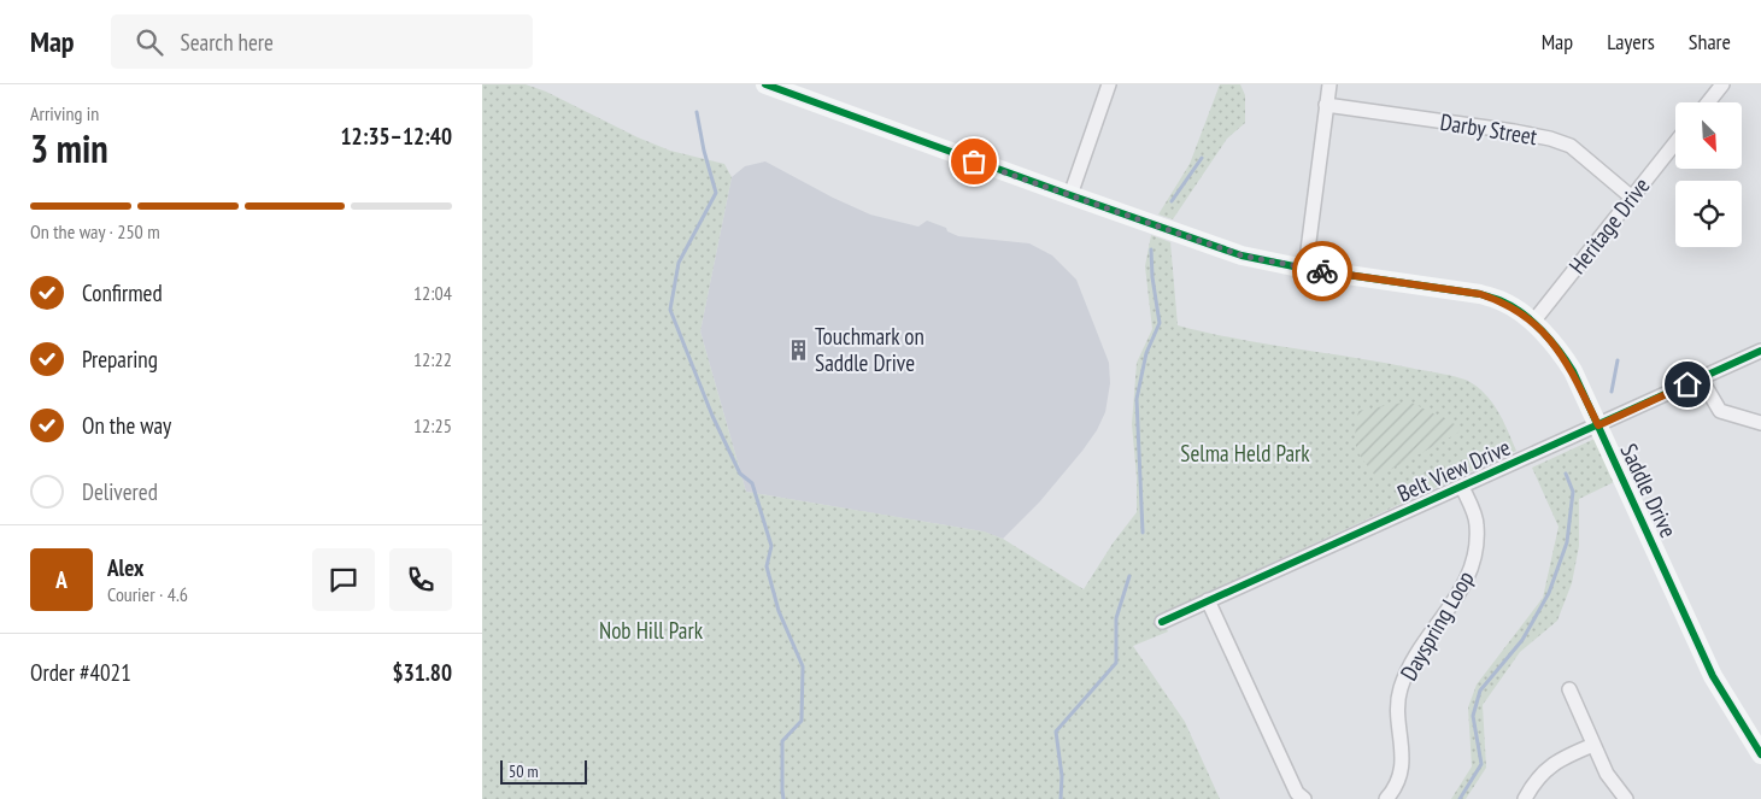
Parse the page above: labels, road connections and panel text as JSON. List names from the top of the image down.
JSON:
{
  "streets": {
    "street": [
      "Darby Street",
      "Heritage Drive",
      "Belt View Drive",
      "Saddle Drive",
      "Dayspring Loop"
    ]
  },
  "crossings": [
    ["Darby Street", "Heritage Drive"],
    ["Heritage Drive", "Saddle Drive"],
    ["Belt View Drive", "Saddle Drive"],
    ["Belt View Drive", "Dayspring Loop"]
  ],
  "parks": ["Selma Held Park", "Nob Hill Park"],
  "places": {
    "building": ["Touchmark on Saddle Drive"]
  },
  "scale_bar": "50 m",
  "north": "bottom right",
  "page": {
    "header": "Map",
    "search": "Search here",
    "nav": ["Map", "Layers", "Share"],
    "heading": ["3 min", "Arriving in", "12:35–12:40"],
    "panel": [
      "Alex",
      "Courier · 4.6",
      "Order #4021",
      "$31.80"
    ],
    "bar": "On the way · 250 m",
    "list": [
      ["Confirmed", "12:04"],
      ["Preparing", "12:22"],
      ["On the way", "12:25"],
      "Delivered"
    ],
    "round": "A",
    "scale": "50 m"
  }
}
